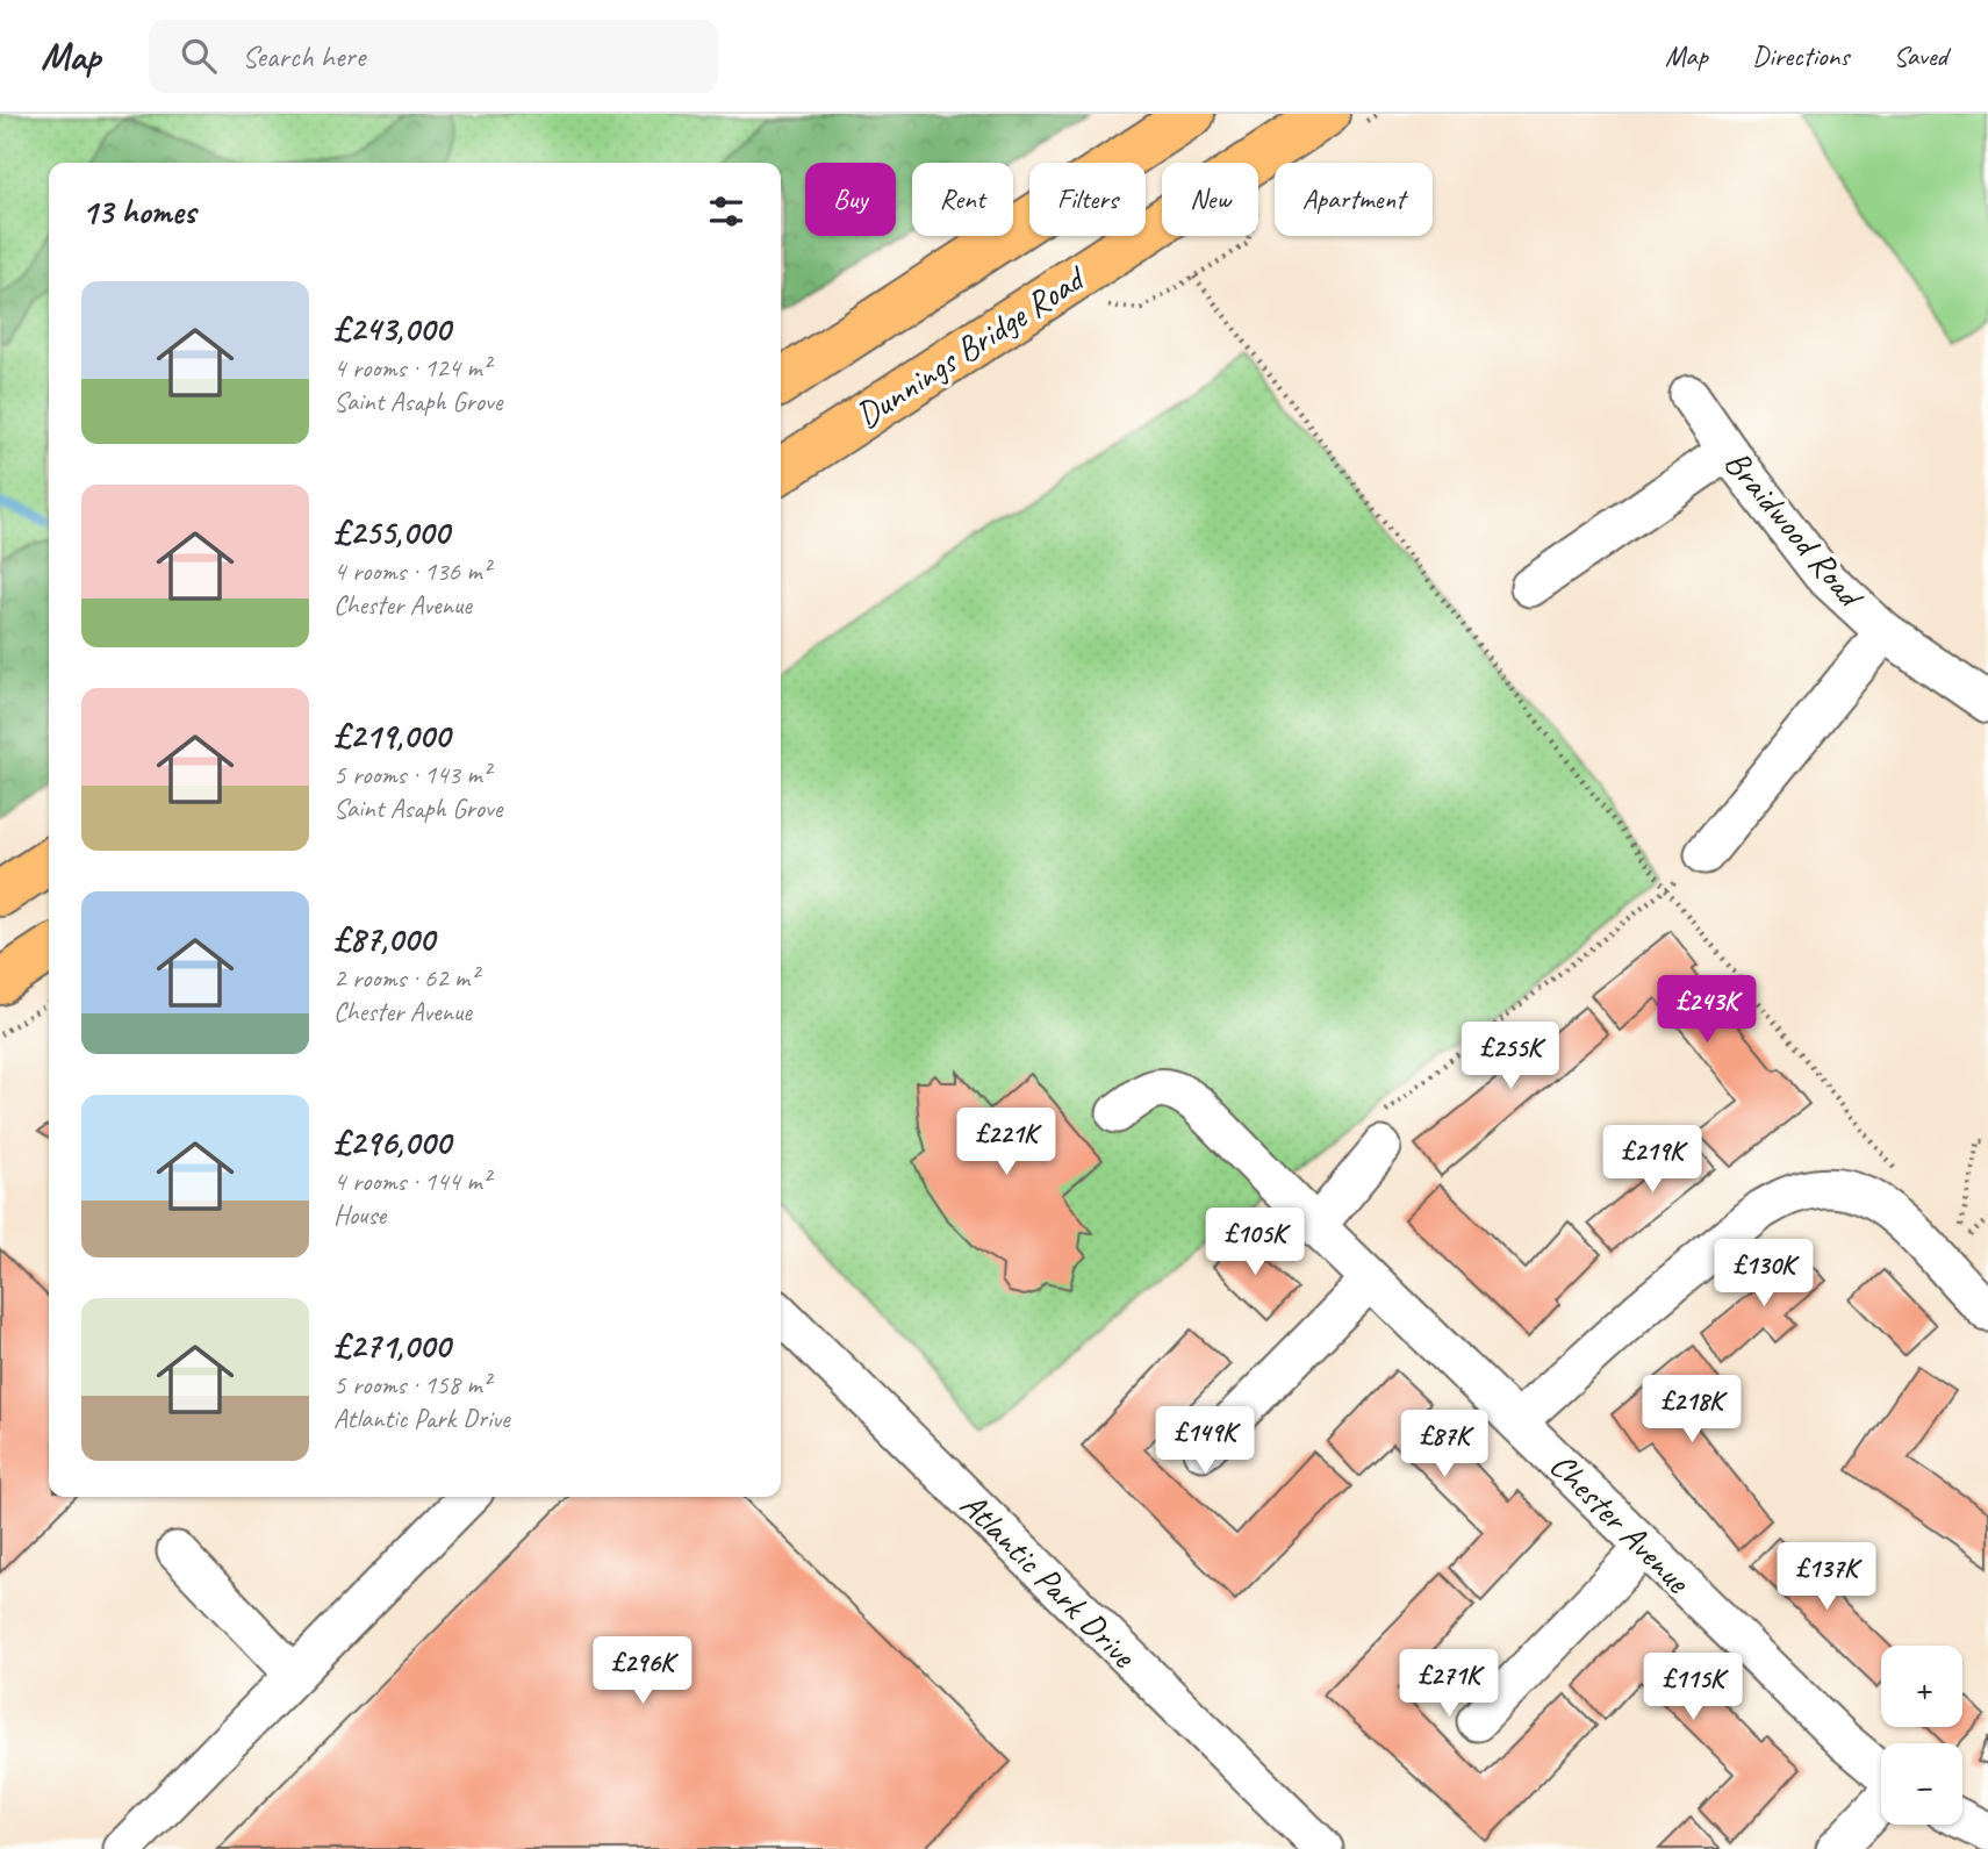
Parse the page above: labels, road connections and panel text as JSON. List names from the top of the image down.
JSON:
{
  "streets": {
    "highway": ["Dunnings Bridge Road"],
    "street": ["Braidwood Road", "Chester Avenue", "Atlantic Park Drive"]
  },
  "page": {
    "header": "Map",
    "search": "Search here",
    "nav": ["Map", "Directions", "Saved"],
    "chip": [
      "Buy",
      "Rent",
      "Filters",
      "New",
      "Apartment"
    ],
    "heading": "13 homes",
    "list": [
      {
        "name": "£243,000",
        "note": "4 rooms · 124 m² · Saint Asaph Grove"
      },
      {
        "name": "£255,000",
        "note": "4 rooms · 136 m² · Chester Avenue"
      },
      {
        "name": "£219,000",
        "note": "5 rooms · 143 m² · Saint Asaph Grove"
      },
      {
        "name": "£87,000",
        "note": "2 rooms · 62 m² · Chester Avenue"
      },
      {
        "name": "£296,000",
        "note": "4 rooms · 144 m² · House"
      },
      {
        "name": "£271,000",
        "note": "5 rooms · 158 m² · Atlantic Park Drive"
      }
    ],
    "price": [
      "£243K",
      "£255K",
      "£221K",
      "£219K",
      "£105K",
      "£130K",
      "£218K",
      "£149K",
      "£87K",
      "£137K",
      "£296K",
      "£271K",
      "£115K"
    ],
    "map_buttons": ["+", "−"]
  }
}
